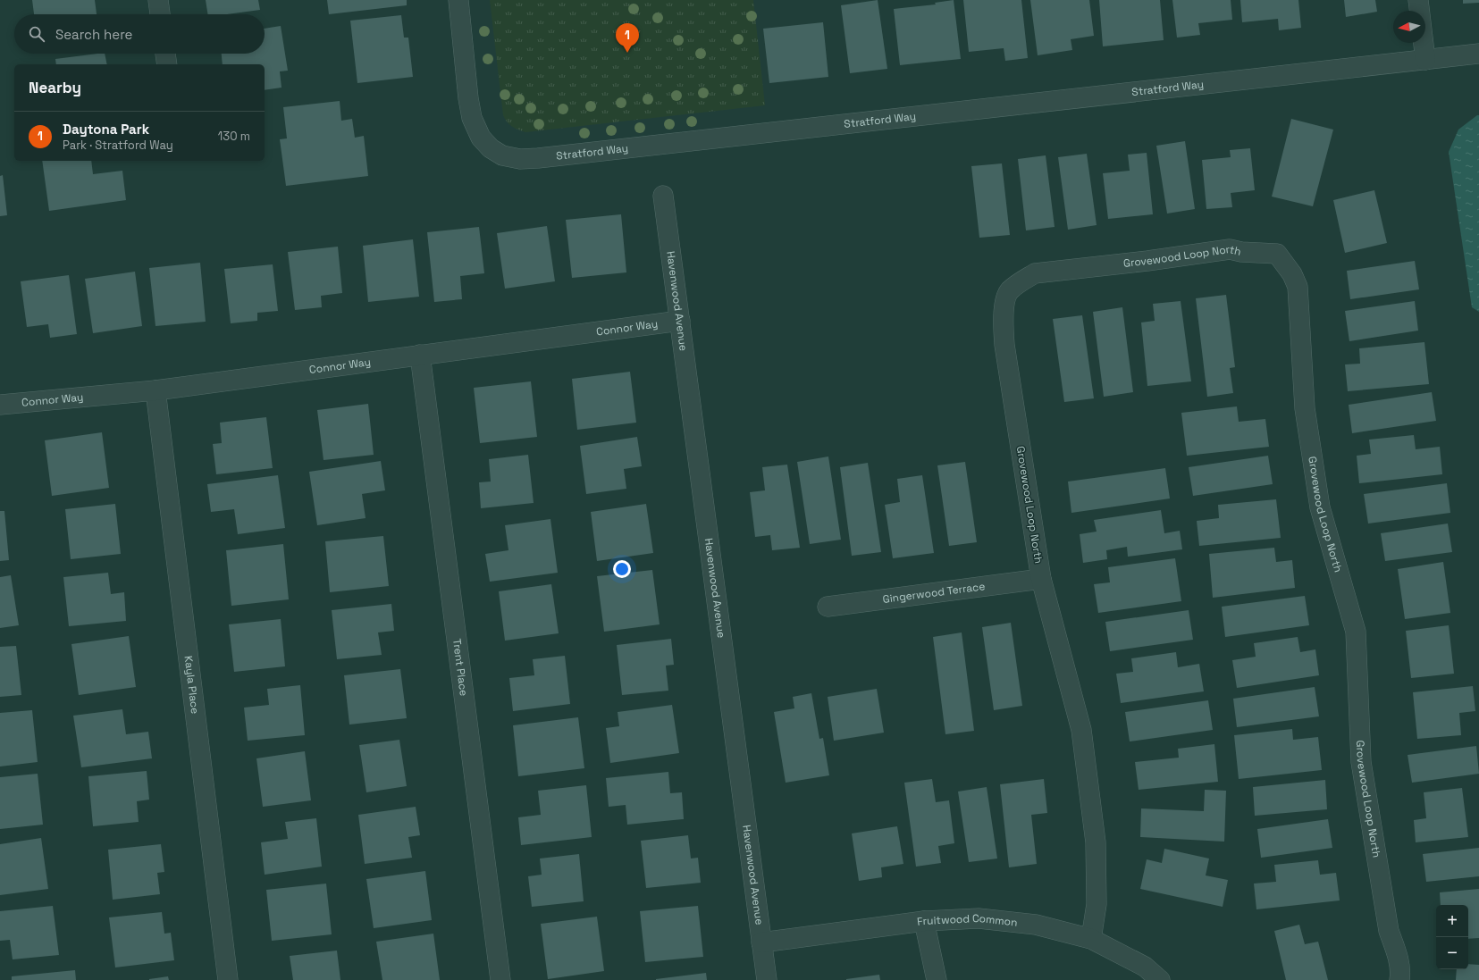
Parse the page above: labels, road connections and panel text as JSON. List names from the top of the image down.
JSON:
{
  "streets": {
    "street": [
      "Stratford Way",
      "Grovewood Loop North",
      "Havenwood Avenue",
      "Connor Way",
      "Gingerwood Terrace",
      "Trent Place",
      "Kayla Place",
      "Fruitwood Common"
    ]
  },
  "crossings": [
    ["Grovewood Loop North", "Gingerwood Terrace"],
    ["Grovewood Loop North", "Fruitwood Common"],
    ["Havenwood Avenue", "Connor Way"],
    ["Havenwood Avenue", "Fruitwood Common"],
    ["Connor Way", "Trent Place"],
    ["Connor Way", "Kayla Place"]
  ],
  "north": "left",
  "page": {
    "search": "Search here",
    "pins": "1",
    "heading": "Nearby",
    "list": [
      {
        "mark": "1",
        "name": "Daytona Park",
        "note": "Park · Stratford Way",
        "value": "130 m"
      }
    ],
    "map_buttons": ["+", "−"]
  }
}
